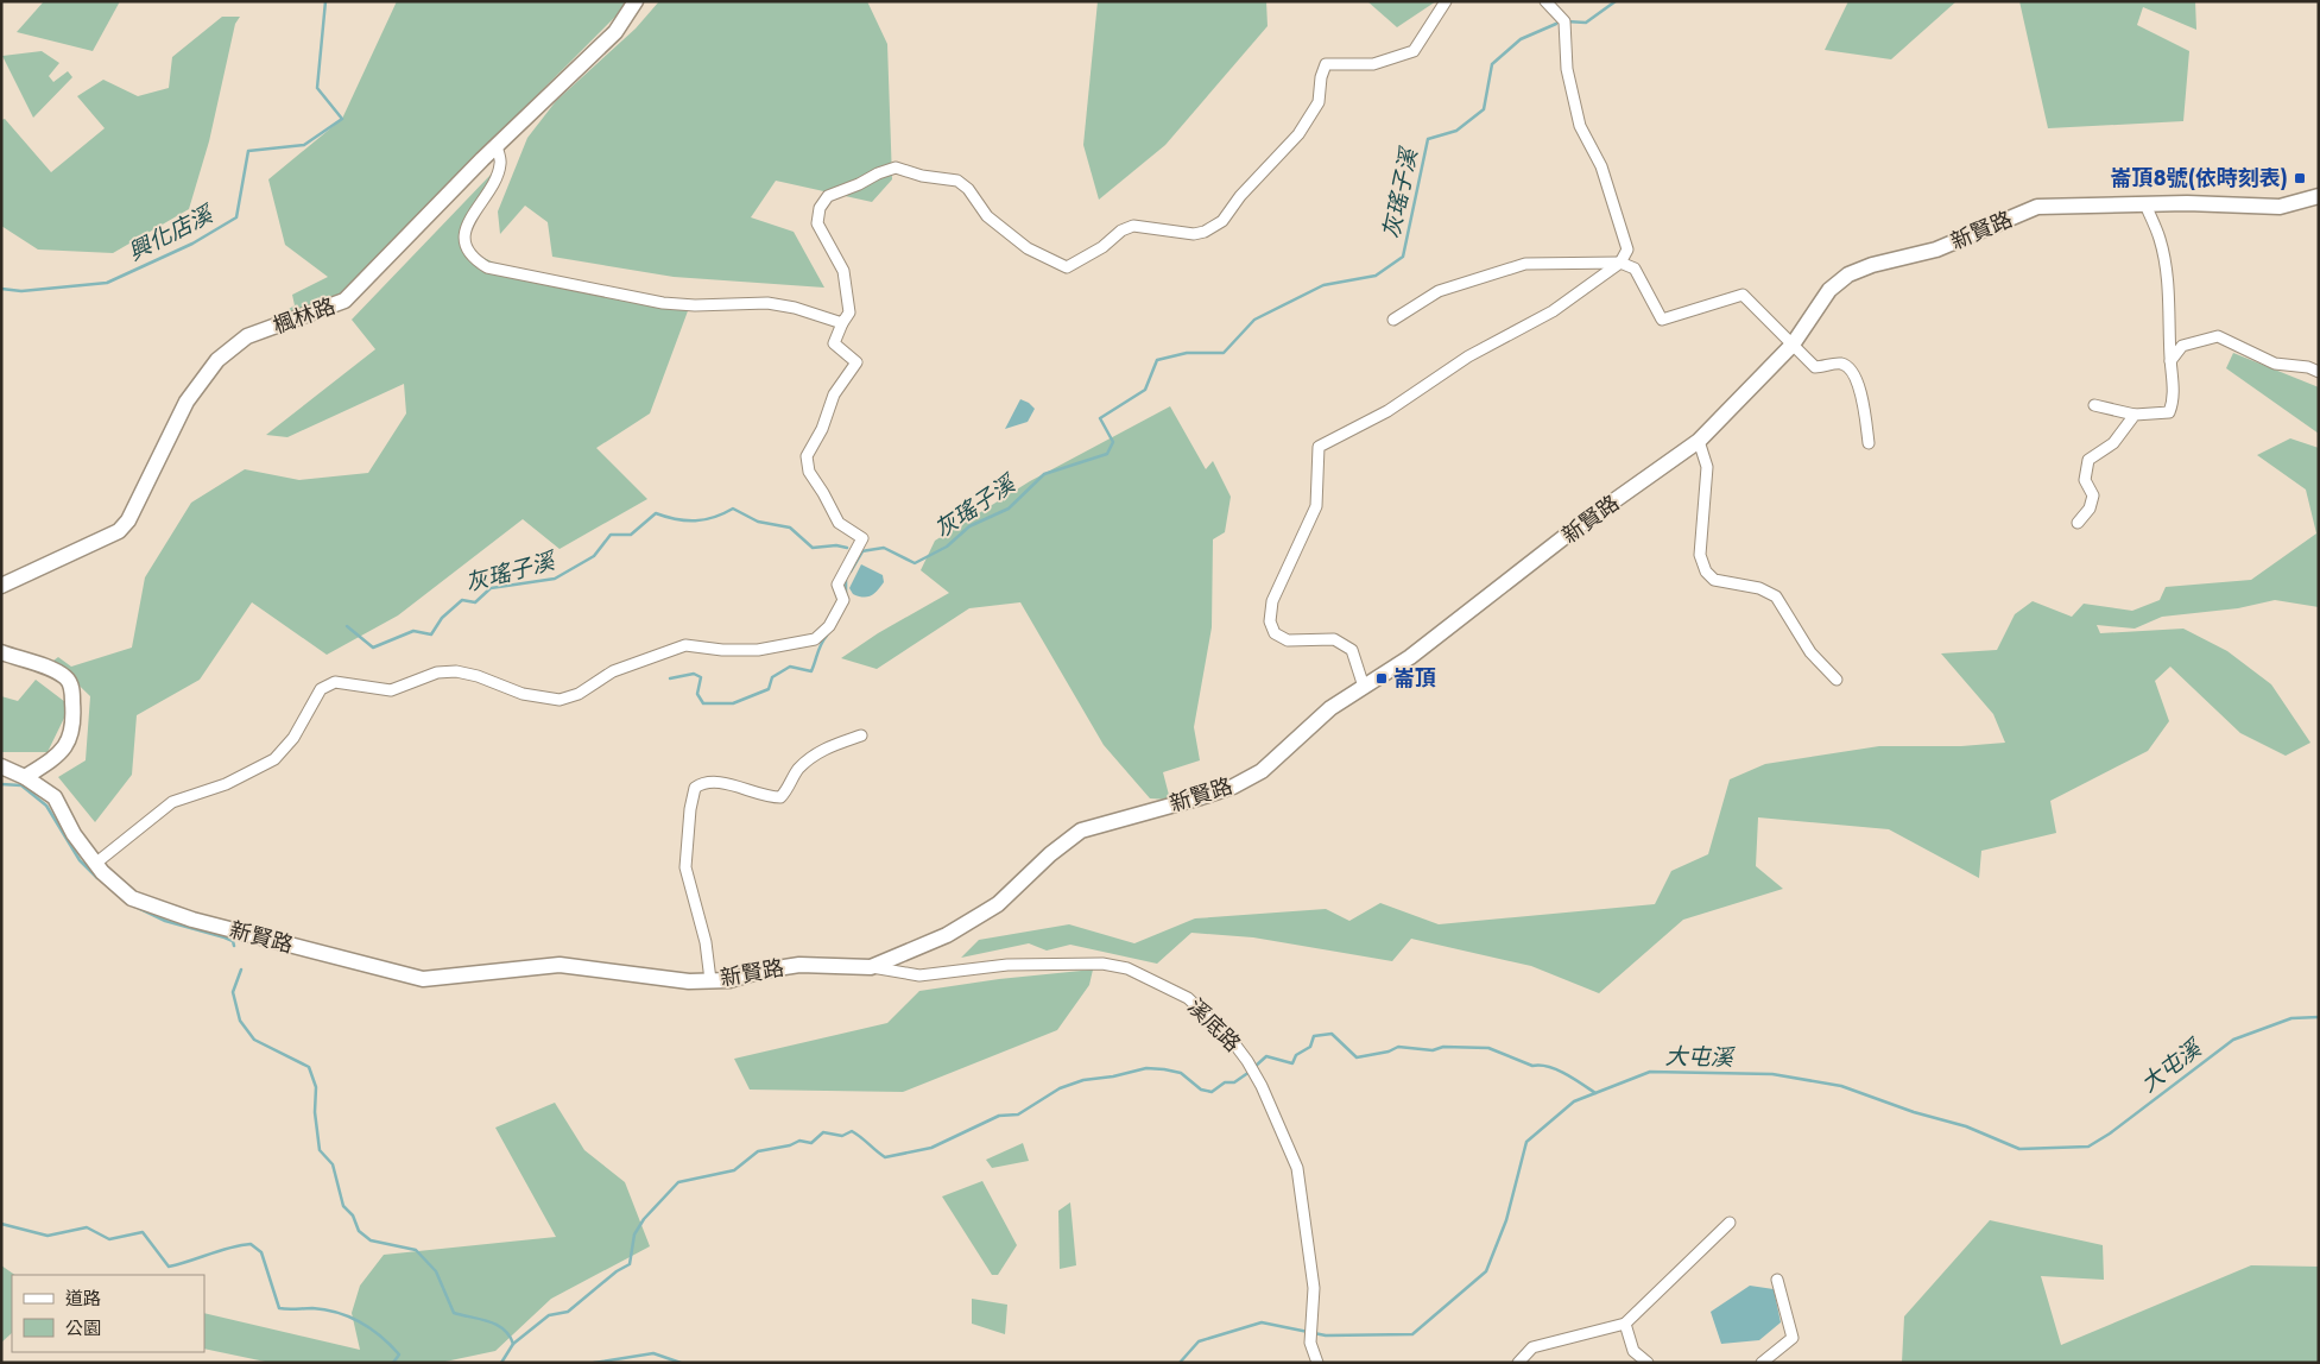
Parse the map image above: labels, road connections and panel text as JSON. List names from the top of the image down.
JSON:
{
  "streets": {
    "street": ["新賢路", "楓林路", "溪底路"]
  },
  "crossings": [
    ["新賢路", "溪底路"]
  ],
  "water": ["灰瑤子溪", "興化店溪", "大屯溪"],
  "places": {
    "transit": ["崙頂8號(依時刻表)", "崙頂"]
  },
  "legend": ["道路", "公園"]
}
